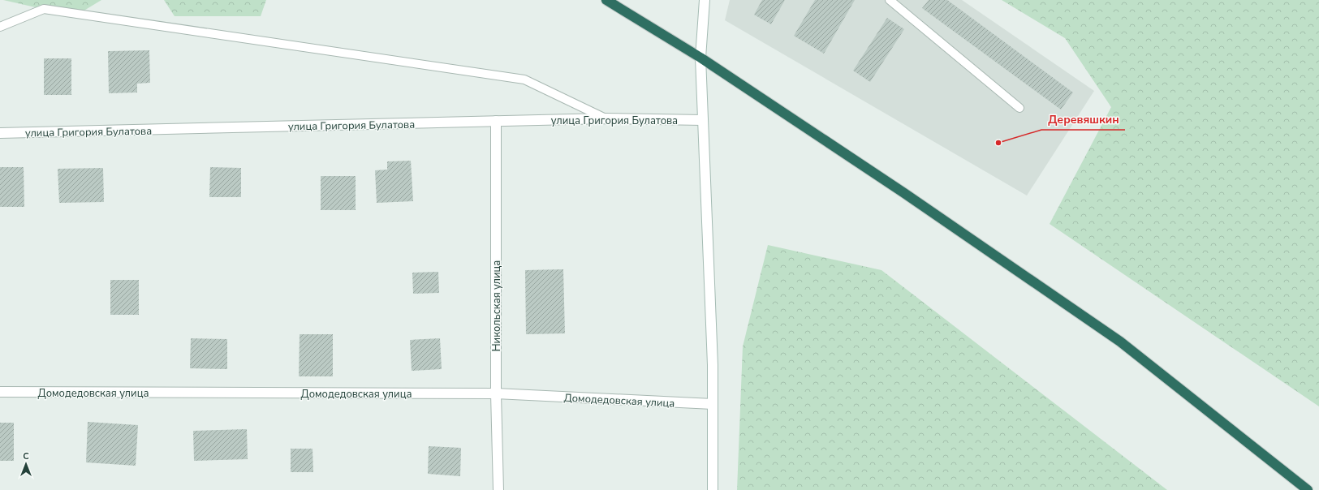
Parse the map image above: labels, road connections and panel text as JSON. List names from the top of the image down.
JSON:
{
  "streets": {
    "street": ["улица Григория Булатова", "Никольская улица", "Домодедовская улица"]
  },
  "crossings": [
    ["улица Григория Булатова", "Никольская улица"],
    ["Никольская улица", "Домодедовская улица"]
  ],
  "places": ["Деревяшкин"],
  "north": "top"
}
